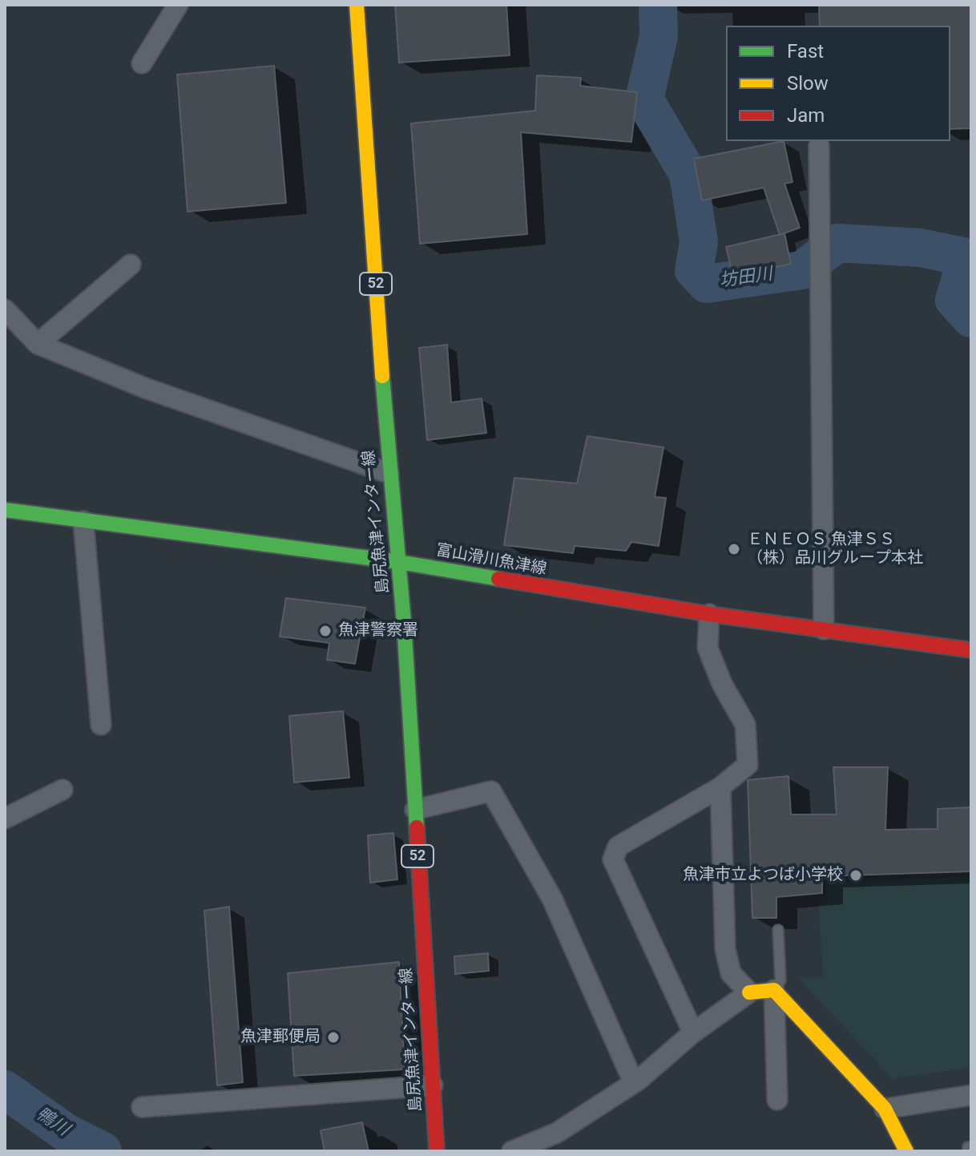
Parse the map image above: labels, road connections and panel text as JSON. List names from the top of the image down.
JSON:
{
  "streets": {
    "main road": ["52", "島尻魚津インター線", "富山滑川魚津線"]
  },
  "crossings": [
    ["島尻魚津インター線", "富山滑川魚津線"]
  ],
  "water": ["坊田川", "鴨川"],
  "places": [
    "ＥＮＥＯＳ 魚津ＳＳ （株）品川グループ本社",
    "魚津警察署",
    "魚津市立よつば小学校",
    "魚津郵便局"
  ],
  "legend": ["Fast", "Slow", "Jam"]
}
